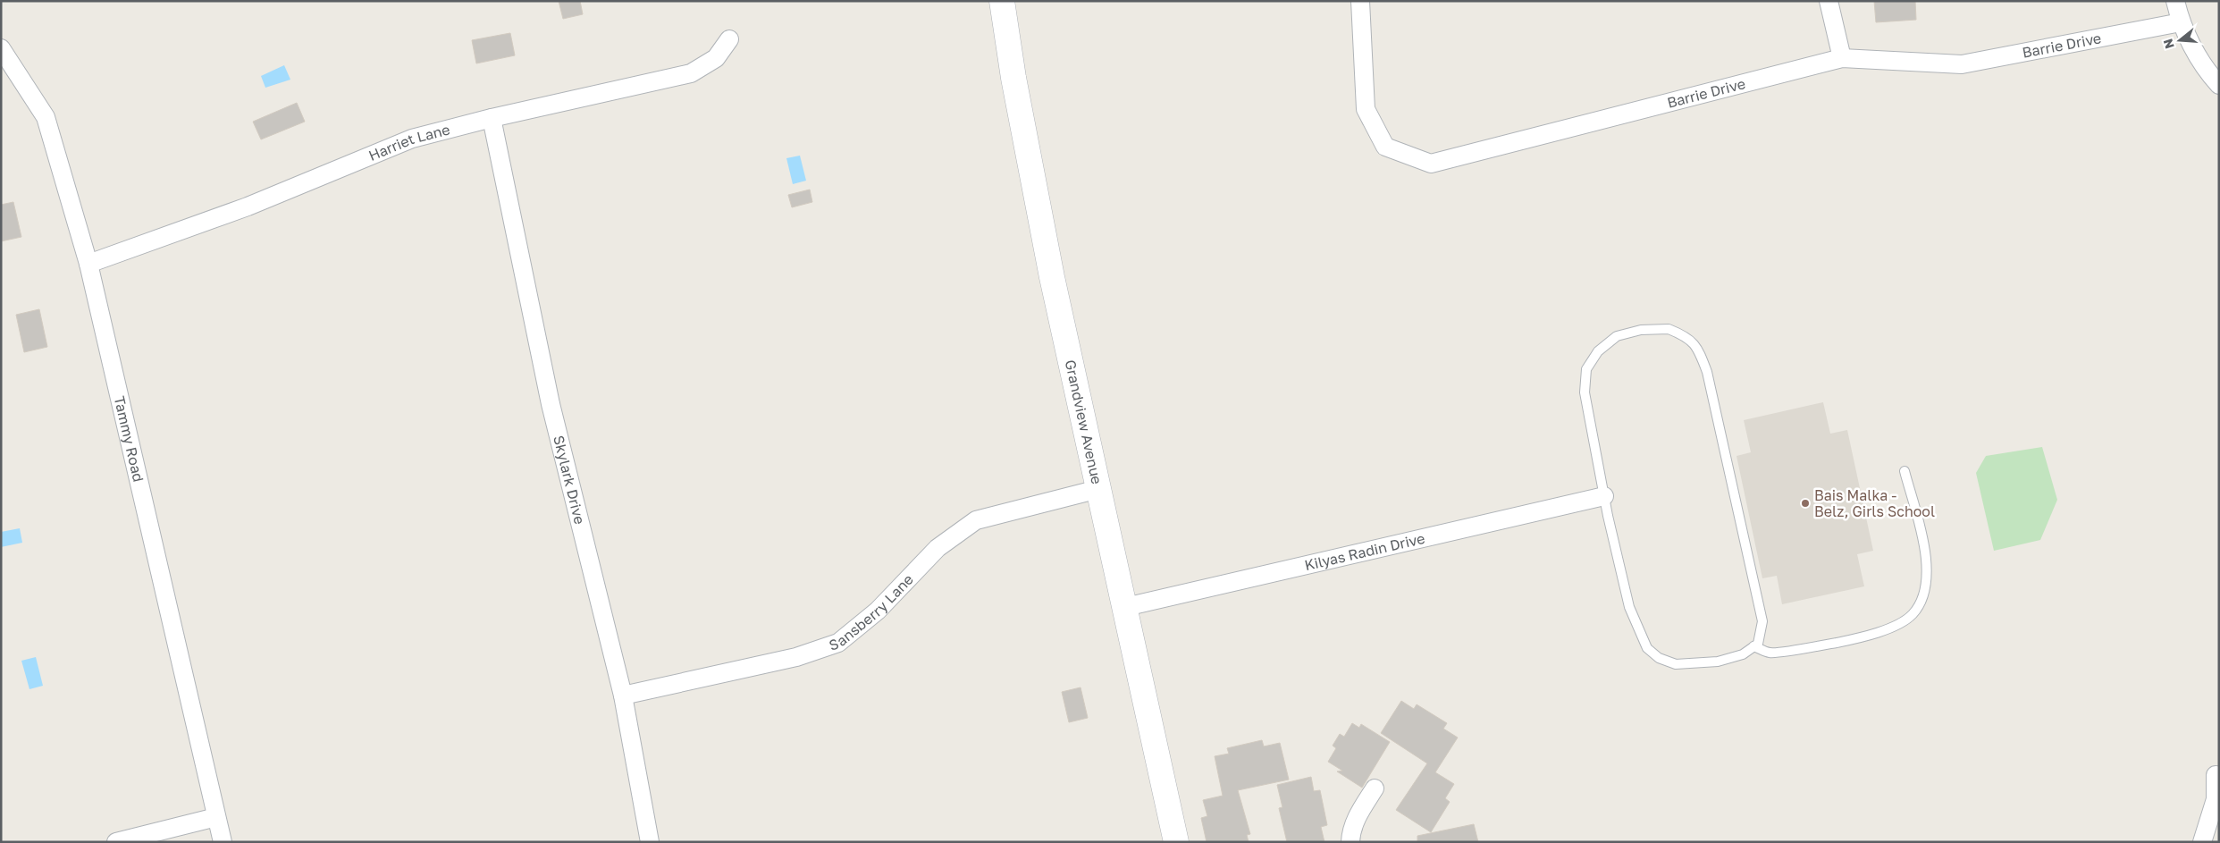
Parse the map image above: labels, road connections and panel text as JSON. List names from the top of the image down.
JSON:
{
  "streets": {
    "street": [
      "Barrie Drive",
      "Harriet Lane",
      "Grandview Avenue",
      "Tammy Road",
      "Skylark Drive",
      "Kilyas Radin Drive",
      "Sansberry Lane"
    ]
  },
  "crossings": [
    ["Harriet Lane", "Tammy Road"],
    ["Harriet Lane", "Skylark Drive"],
    ["Grandview Avenue", "Kilyas Radin Drive"],
    ["Grandview Avenue", "Sansberry Lane"],
    ["Skylark Drive", "Sansberry Lane"]
  ],
  "places": ["Bais Malka - Belz, Girls School"],
  "north": "left"
}
